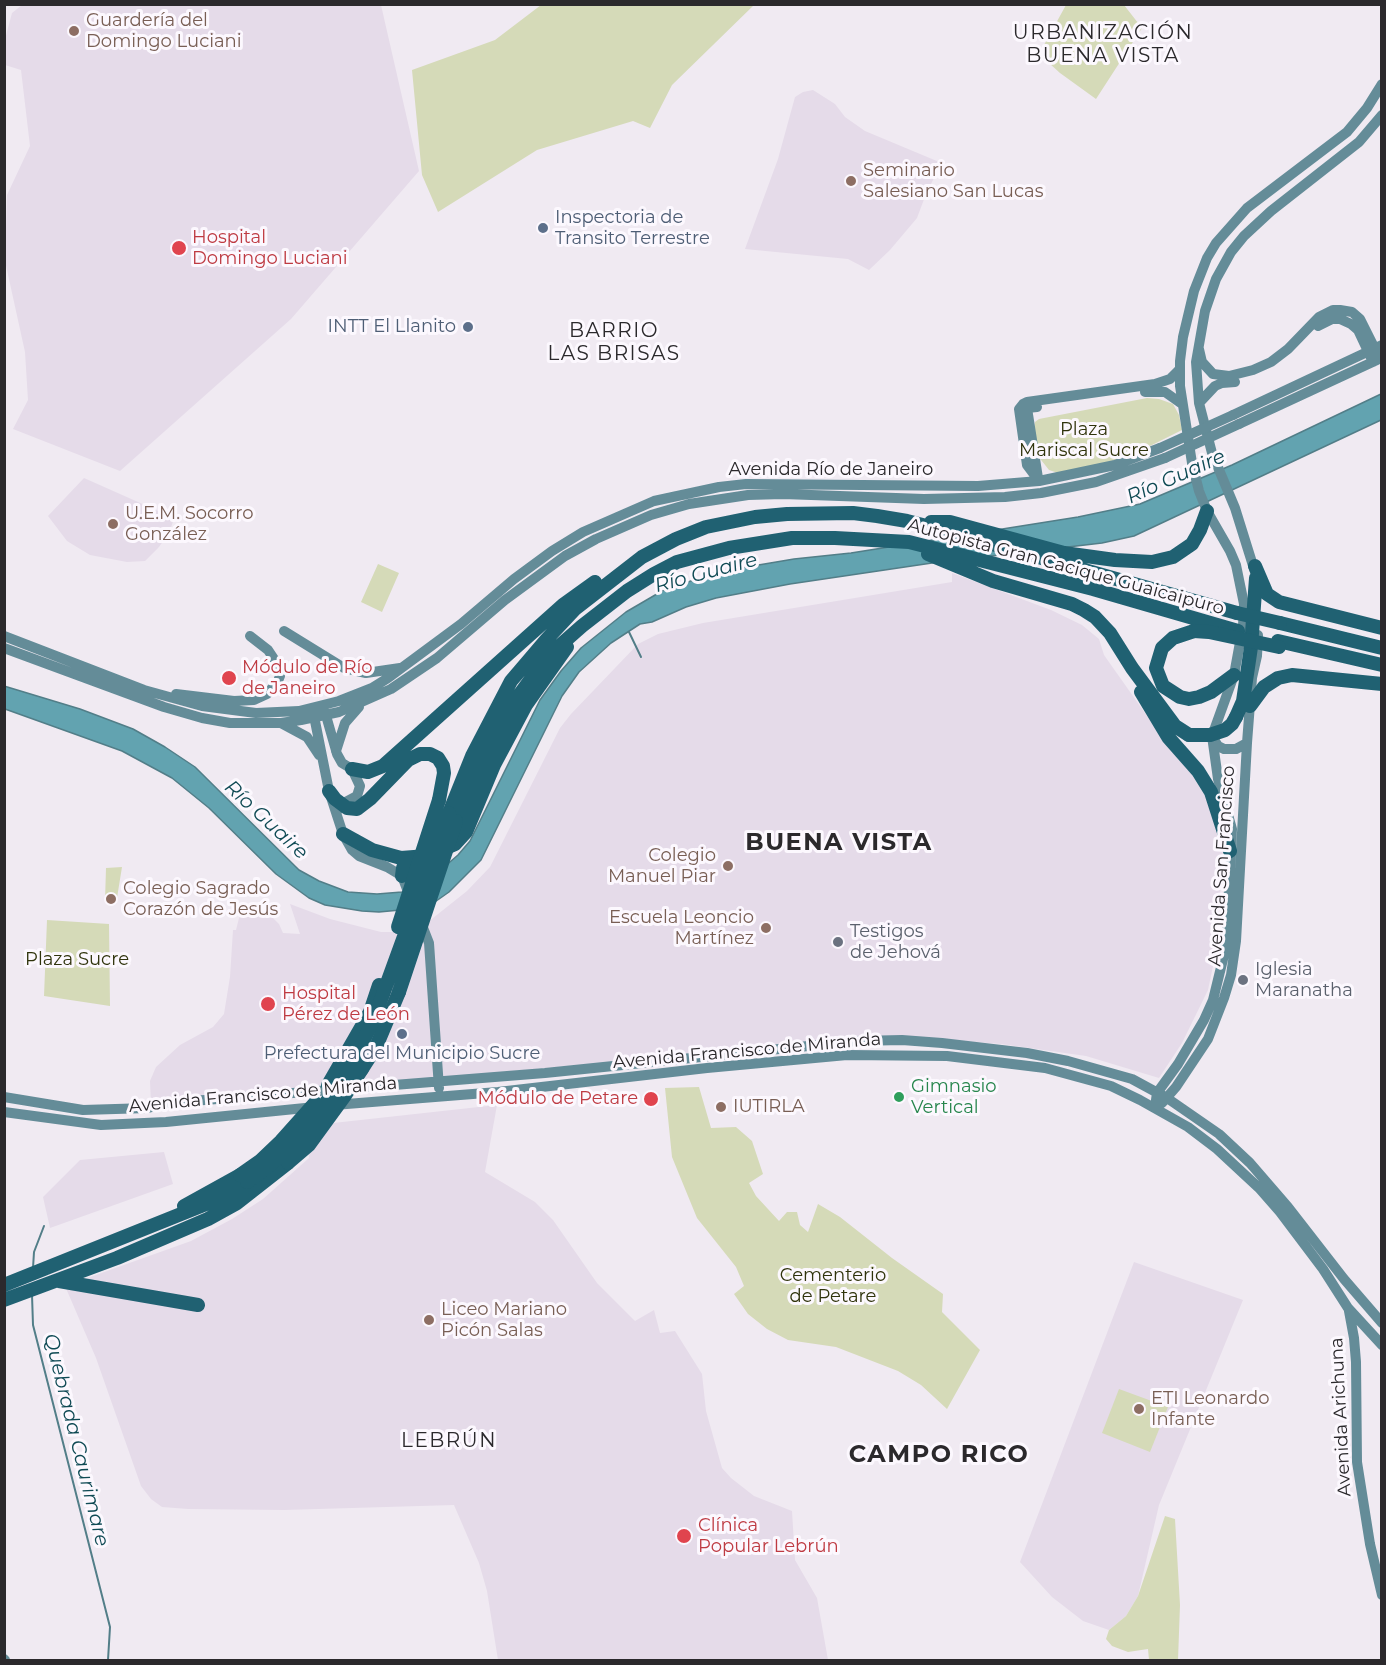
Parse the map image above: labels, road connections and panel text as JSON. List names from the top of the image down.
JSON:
{
  "streets": {
    "highway": ["Autopista Gran Cacique Guaicaipuro"],
    "street": [
      "Avenida Río de Janeiro",
      "Avenida San Francisco",
      "Avenida Francisco de Miranda",
      "Avenida Arichuna"
    ]
  },
  "crossings": [
    ["Avenida San Francisco", "Avenida Francisco de Miranda"],
    ["Avenida Francisco de Miranda", "Avenida Arichuna"]
  ],
  "districts": [
    "URBANIZACIÓN BUENA VISTA",
    "BARRIO LAS BRISAS",
    "BUENA VISTA",
    "LEBRÚN",
    "CAMPO RICO"
  ],
  "water": ["Río Guaire", "Quebrada Caurimare"],
  "parks": ["Plaza Mariscal Sucre", "Plaza Sucre", "Cementerio de Petare"],
  "places": [
    "Guardería del Domingo Luciani",
    "Seminario Salesiano San Lucas",
    "Inspectoria de Transito Terrestre",
    "Hospital Domingo Luciani",
    "INTT El Llanito",
    "U.E.M. Socorro González",
    "Módulo de Río de Janeiro",
    "Colegio Manuel Piar",
    "Colegio Sagrado Corazón de Jesús",
    "Escuela Leoncio Martínez",
    "Testigos de Jehová",
    "Iglesia Maranatha",
    "Hospital Pérez de León",
    "Prefectura del Municipio Sucre",
    "Gimnasio Vertical",
    "Módulo de Petare",
    "IUTIRLA",
    "Liceo Mariano Picón Salas",
    "ETI Leonardo Infante",
    "Clínica Popular Lebrún"
  ]
}
